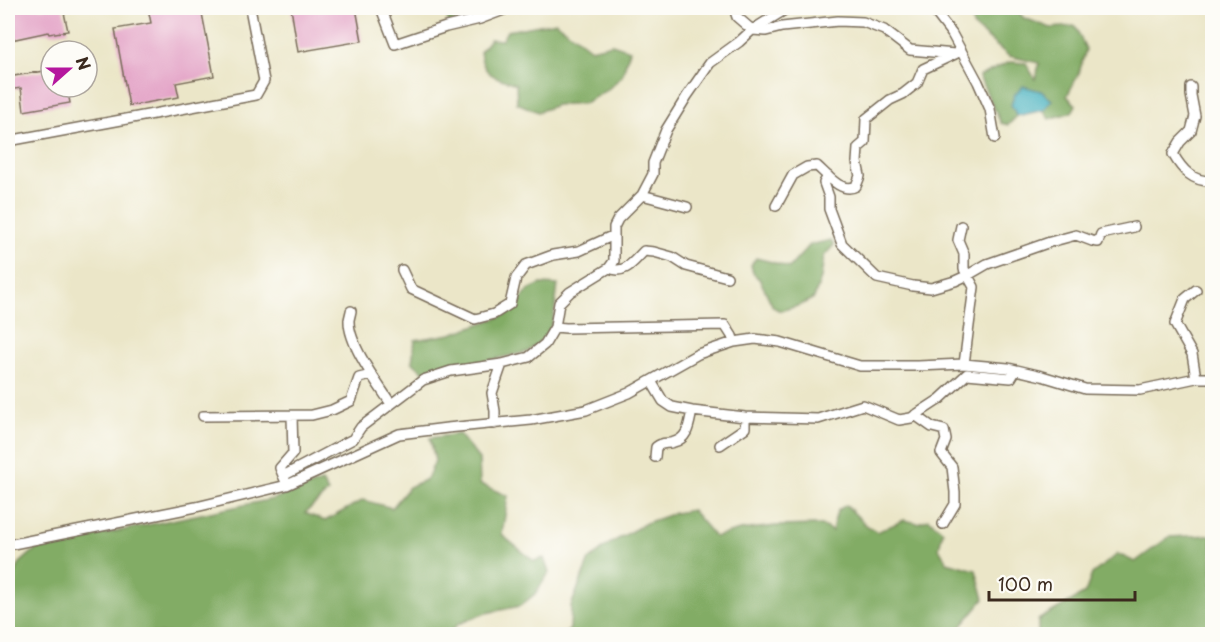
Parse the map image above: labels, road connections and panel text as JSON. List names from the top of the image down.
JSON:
{
  "scale_bar": "100 m",
  "north": "right"
}
